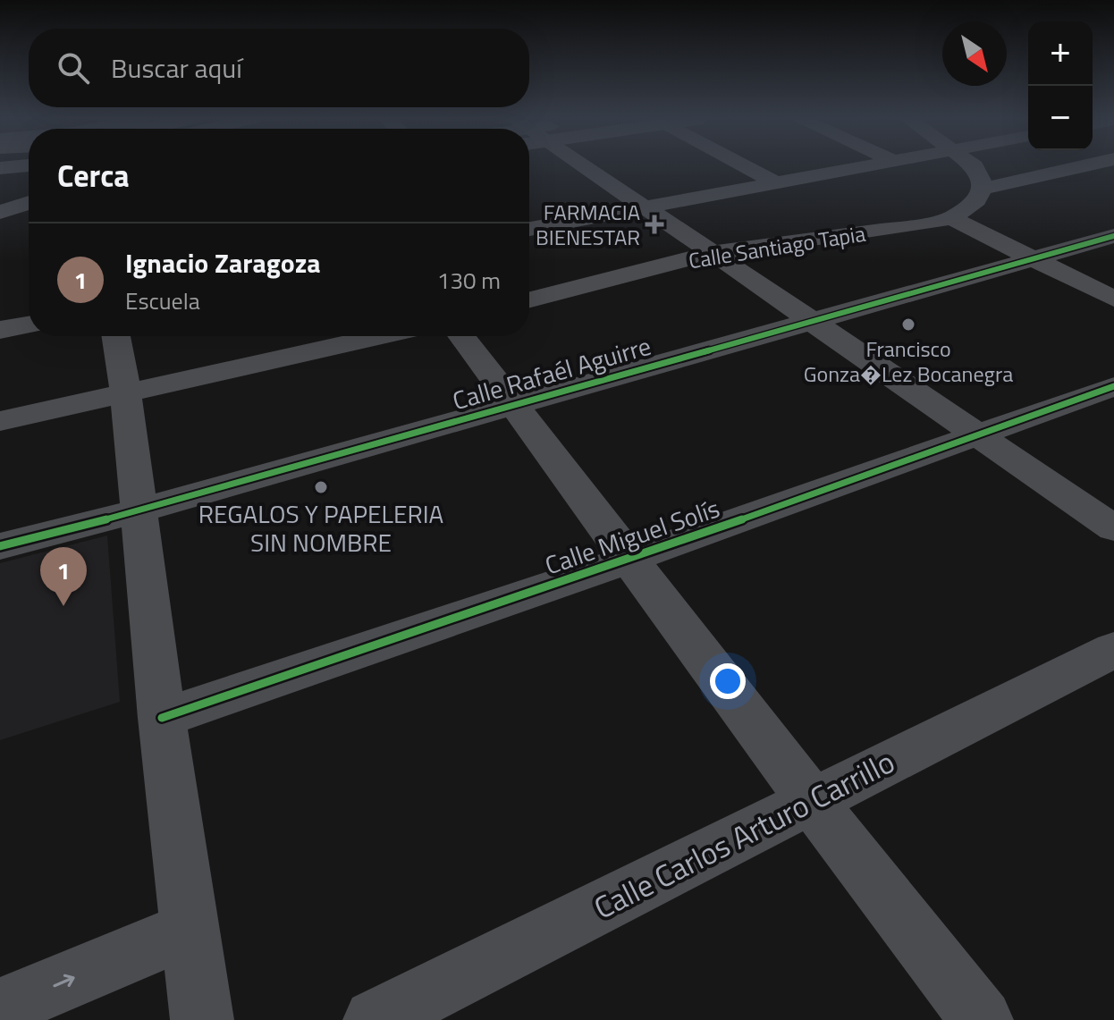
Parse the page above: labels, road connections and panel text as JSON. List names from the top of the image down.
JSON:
{
  "streets": {
    "street": [
      "Calle Santiago Tapia",
      "Calle Rafaél Aguirre",
      "Calle Miguel Solís",
      "Calle Carlos Arturo Carrillo"
    ]
  },
  "places": {
    "health": ["FARMACIA BIENESTAR"],
    "other": ["Francisco Gonza�Lez Bocanegra", "REGALOS Y PAPELERIA SIN NOMBRE"]
  },
  "north": "bottom right",
  "page": {
    "map_buttons": ["+", "−"],
    "search": "Buscar aquí",
    "heading": "Cerca",
    "list": [
      {
        "mark": "1",
        "name": "Ignacio Zaragoza",
        "note": "Escuela",
        "value": "130 m"
      }
    ],
    "pins": "1"
  }
}
